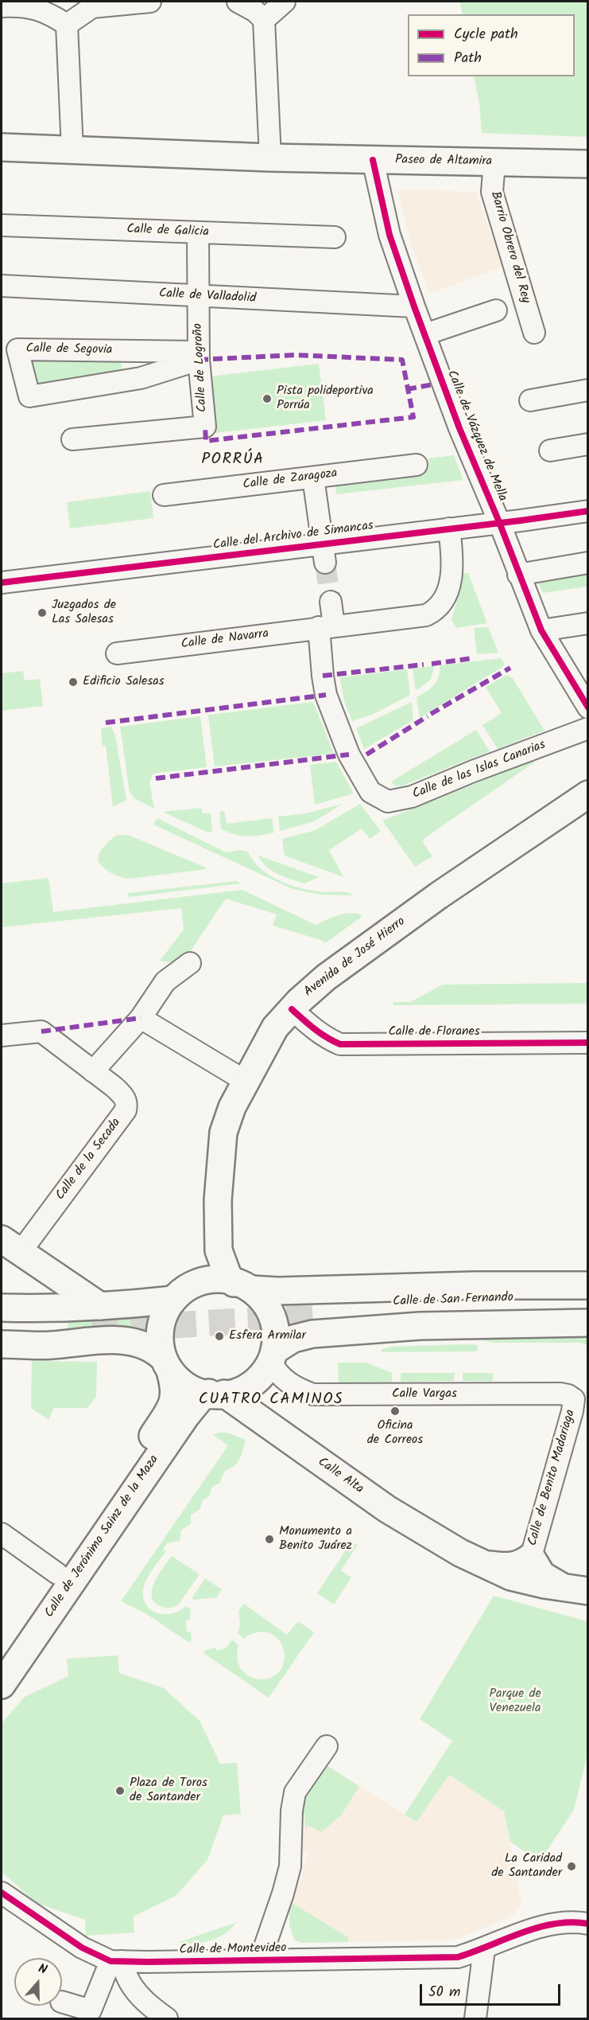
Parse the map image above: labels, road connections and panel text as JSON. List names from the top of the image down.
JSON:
{
  "streets": {
    "main road": [
      "Paseo de Altamira",
      "Avenida de José Hierro",
      "Calle de San Fernando",
      "Calle Alta",
      "Calle de Jerónimo Sainz de la Maza"
    ],
    "street": [
      "Calle de Galicia",
      "Barrio Obrero del Rey",
      "Calle de Valladolid",
      "Calle de Segovia",
      "Calle de Logroño",
      "Calle de Vázquez de Mella",
      "Calle de Zaragoza",
      "Calle del Archivo de Simancas",
      "Calle de Navarra",
      "Calle de las Islas Canarias",
      "Calle de Floranes",
      "Calle de la Secada",
      "Calle Vargas",
      "Calle de Benito Madariaga",
      "Calle de Montevideo"
    ]
  },
  "crossings": [
    ["Paseo de Altamira", "Barrio Obrero del Rey"],
    ["Paseo de Altamira", "Calle de Vázquez de Mella"],
    ["Calle de Galicia", "Calle de Logroño"],
    ["Calle de Valladolid", "Calle de Logroño"],
    ["Calle de Valladolid", "Calle de Vázquez de Mella"],
    ["Calle de Segovia", "Calle de Logroño"],
    ["Calle de Vázquez de Mella", "Calle del Archivo de Simancas"],
    ["Calle de Zaragoza", "Calle del Archivo de Simancas"],
    ["Calle del Archivo de Simancas", "Calle de Navarra"],
    ["Calle de Navarra", "Calle de las Islas Canarias"],
    ["Avenida de José Hierro", "Calle de Floranes"],
    ["Avenida de José Hierro", "Calle Vargas"],
    ["Avenida de José Hierro", "Calle Alta"],
    ["Avenida de José Hierro", "Calle de Jerónimo Sainz de la Maza"],
    ["Calle Vargas", "Calle Alta"],
    ["Calle Vargas", "Calle de Benito Madariaga"],
    ["Calle Vargas", "Calle de Jerónimo Sainz de la Maza"],
    ["Calle Alta", "Calle de Benito Madariaga"],
    ["Calle Alta", "Calle de Jerónimo Sainz de la Maza"]
  ],
  "districts": ["PORRÚA", "CUATRO CAMINOS"],
  "parks": ["Parque de Venezuela"],
  "places": [
    "Pista polideportiva Porrúa",
    "Juzgados de Las Salesas",
    "Edificio Salesas",
    "Esfera Armilar",
    "Oficina de Correos",
    "Monumento a Benito Juárez",
    "Plaza de Toros de Santander",
    "La Caridad de Santander"
  ],
  "legend": ["Cycle path", "Path"],
  "scale_bar": "50 m",
  "north": "top"
}
